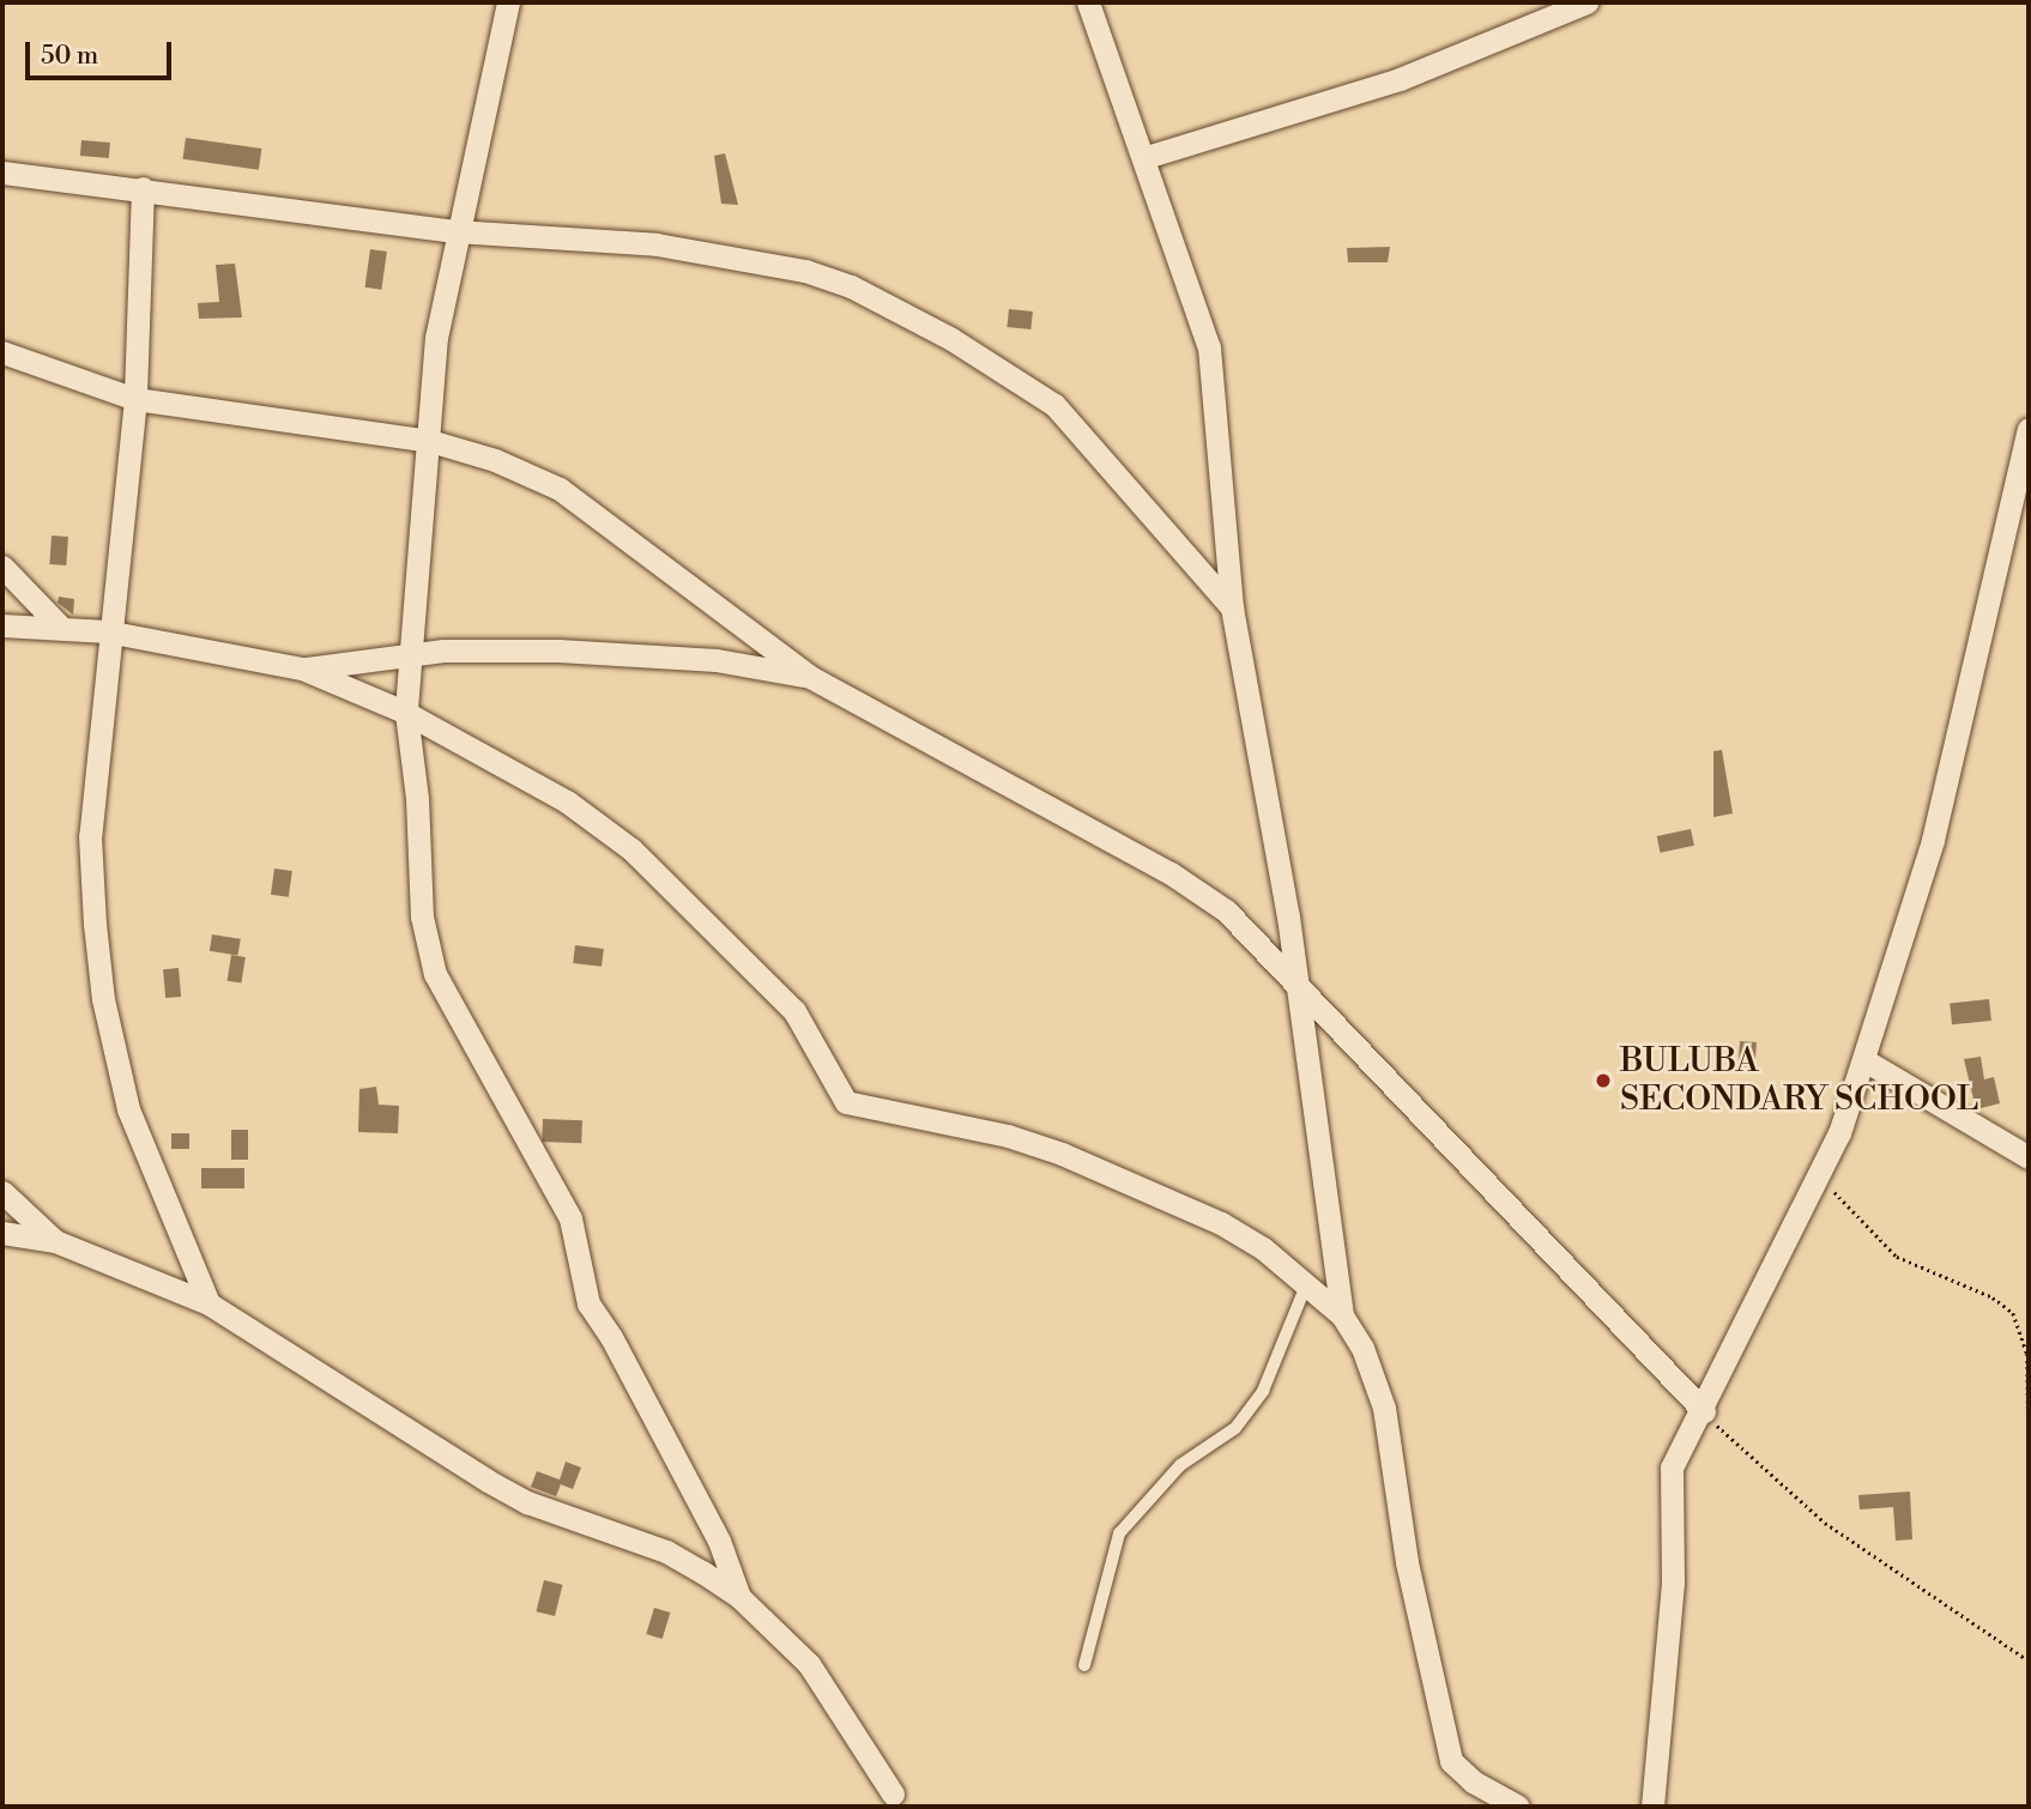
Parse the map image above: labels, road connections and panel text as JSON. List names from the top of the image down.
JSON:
{
  "places": ["BULUBA SECONDARY SCHOOL"],
  "scale_bar": "50 m"
}
